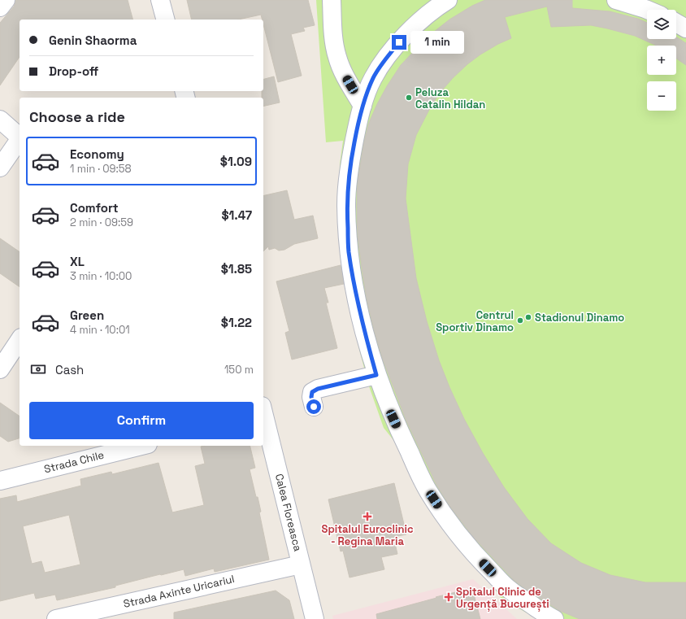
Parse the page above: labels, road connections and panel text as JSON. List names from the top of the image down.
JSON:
{
  "streets": {
    "street": ["Strada Chile", "Calea Floreasca", "Strada Axinte Uricariul"]
  },
  "crossings": [
    ["Calea Floreasca", "Strada Axinte Uricariul"]
  ],
  "places": {
    "other": ["Peluza Catalin Hildan", "Stadionul Dinamo", "Centrul Sportiv Dinamo"],
    "health": ["Spitalul Euroclinic - Regina Maria", "Spitalul Clinic de Urgență București"]
  },
  "page": {
    "map_buttons": ["+", "−"],
    "banner": ["Genin Shaorma", "Drop-off"],
    "bubble": "1 min",
    "heading": "Choose a ride",
    "list": [
      {
        "name": "Economy",
        "note": "1 min · 09:58",
        "value": "$1.09"
      },
      {
        "name": "Comfort",
        "note": "2 min · 09:59",
        "value": "$1.47"
      },
      {
        "name": "XL",
        "note": "3 min · 10:00",
        "value": "$1.85"
      },
      {
        "name": "Green",
        "note": "4 min · 10:01",
        "value": "$1.22"
      }
    ],
    "pay": ["Cash", "150 m"],
    "buttons": "Confirm"
  }
}
